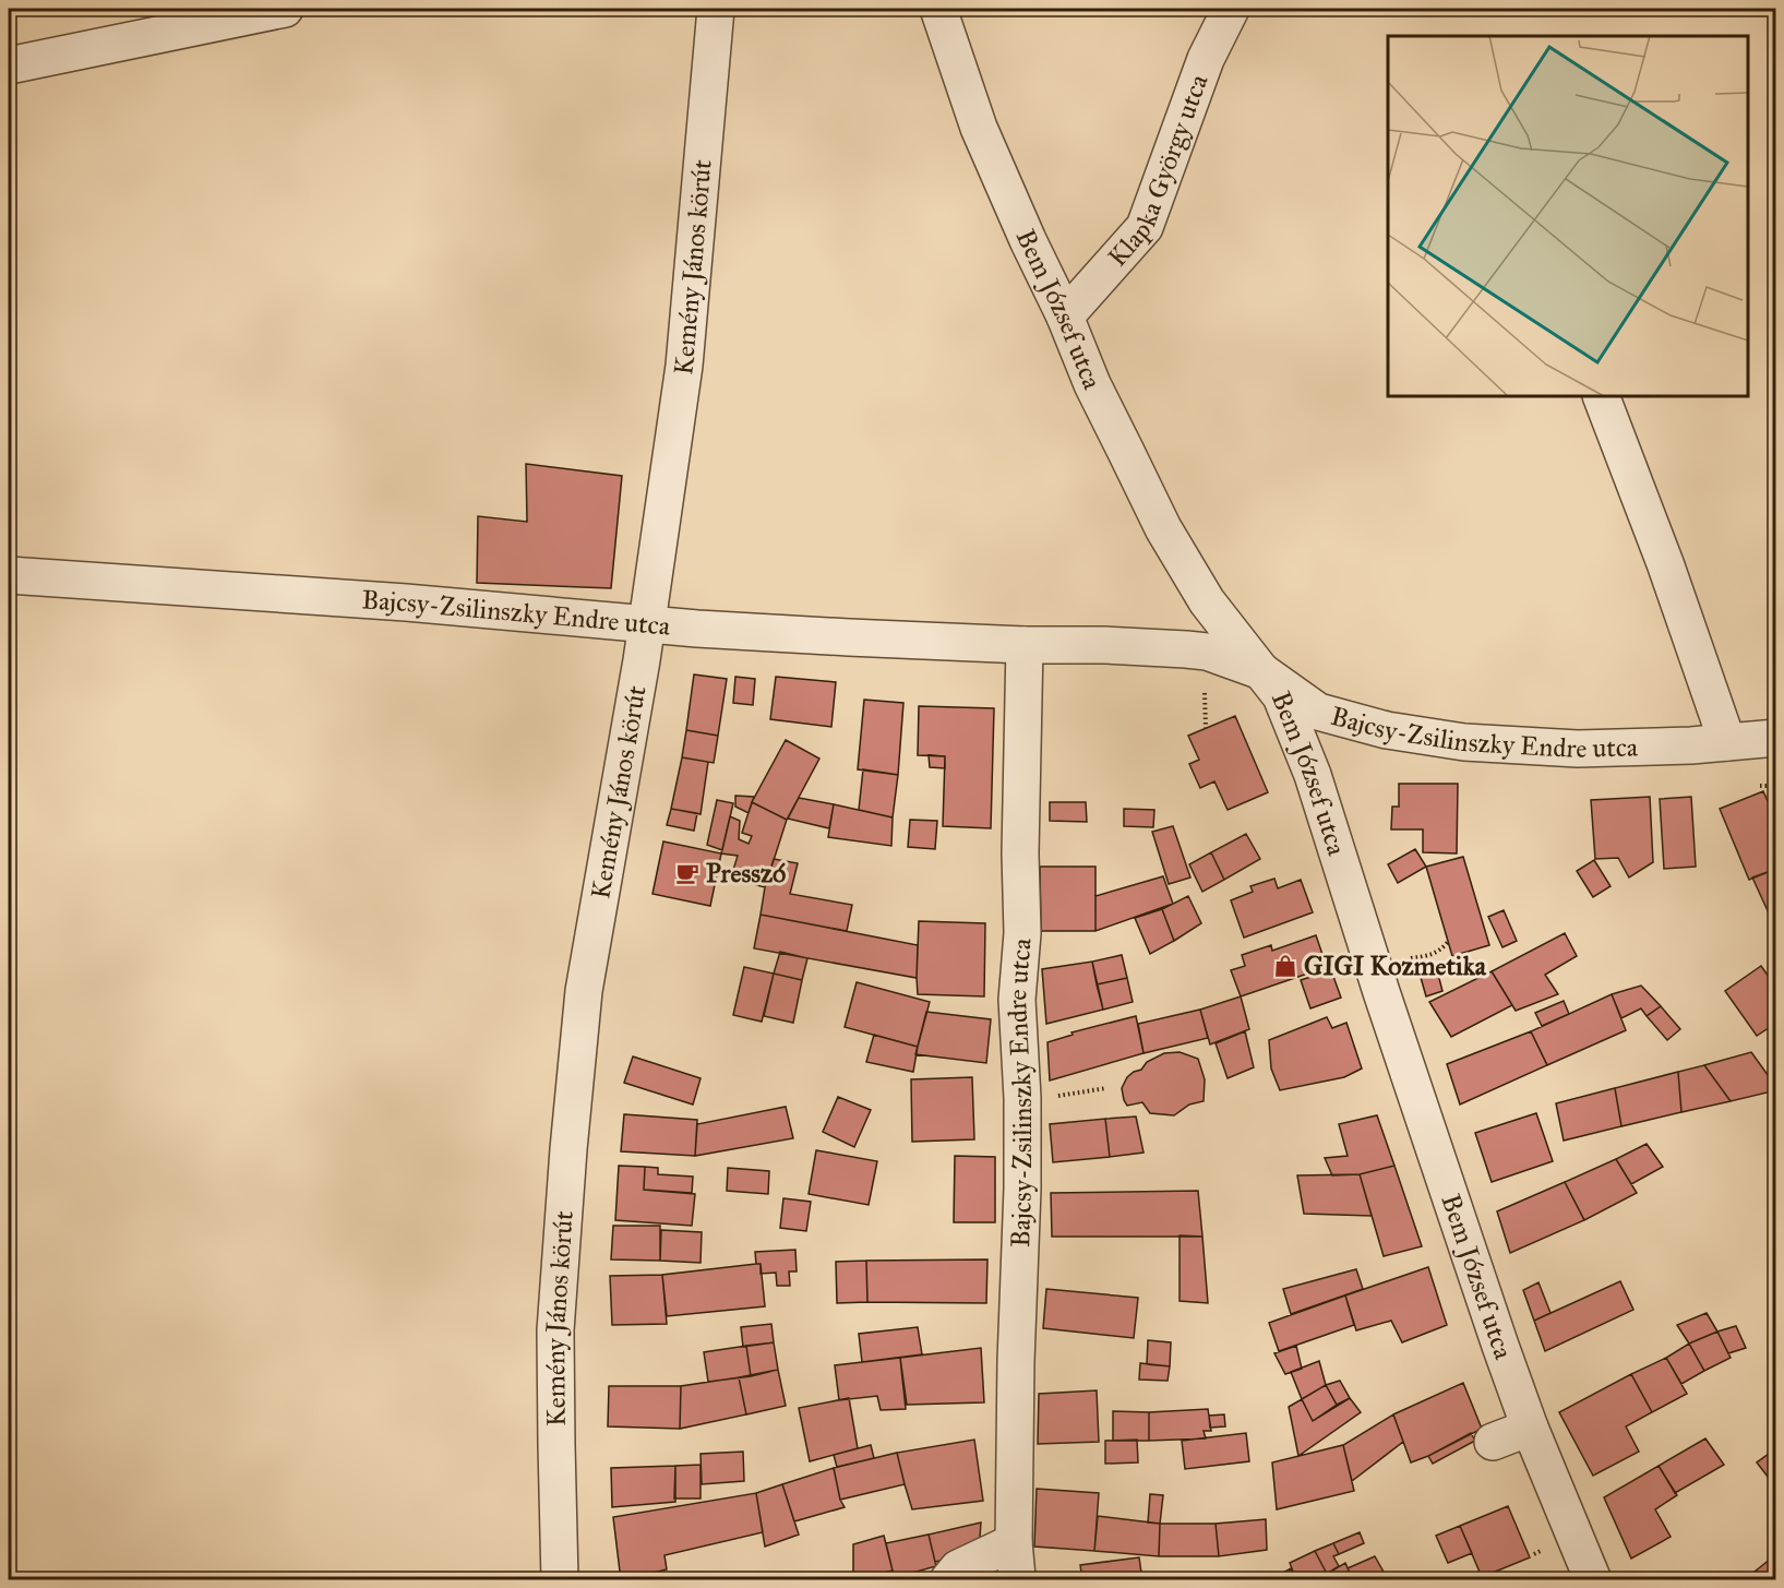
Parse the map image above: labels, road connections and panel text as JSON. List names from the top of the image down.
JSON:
{
  "streets": {
    "street": [
      "Klapka György utca",
      "Kemény János körút",
      "Bem József utca",
      "Bajcsy-Zsilinszky Endre utca"
    ]
  },
  "crossings": [
    ["Klapka György utca", "Bem József utca"],
    ["Kemény János körút", "Bajcsy-Zsilinszky Endre utca"],
    ["Bem József utca", "Bajcsy-Zsilinszky Endre utca"]
  ],
  "places": {
    "cafe": ["Presszó"],
    "shop": ["GIGI Kozmetika"]
  }
}
